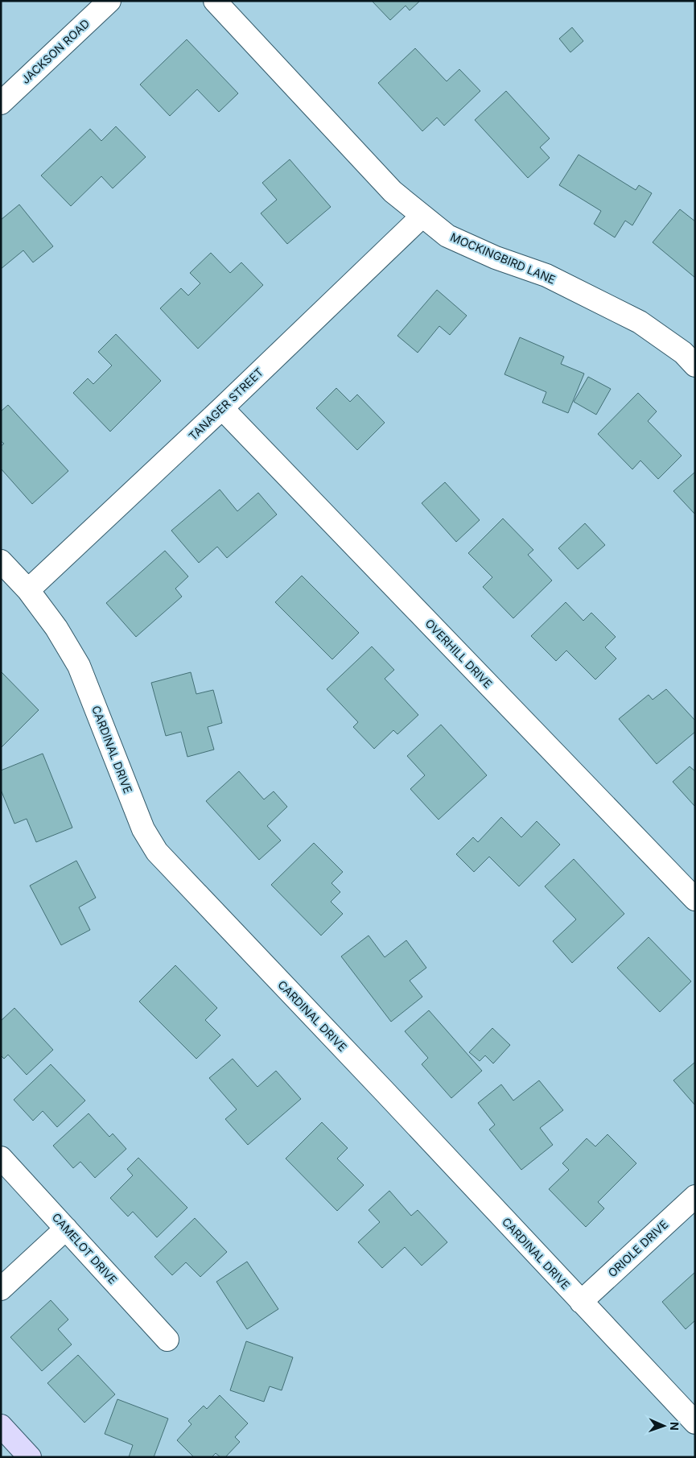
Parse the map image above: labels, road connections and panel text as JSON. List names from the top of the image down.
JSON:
{
  "streets": {
    "street": [
      "JACKSON ROAD",
      "MOCKINGBIRD LANE",
      "TANAGER STREET",
      "OVERHILL DRIVE",
      "CARDINAL DRIVE",
      "CAMELOT DRIVE",
      "ORIOLE DRIVE"
    ]
  },
  "crossings": [
    ["MOCKINGBIRD LANE", "TANAGER STREET"],
    ["TANAGER STREET", "OVERHILL DRIVE"],
    ["TANAGER STREET", "CARDINAL DRIVE"],
    ["CARDINAL DRIVE", "ORIOLE DRIVE"]
  ],
  "north": "right"
}
